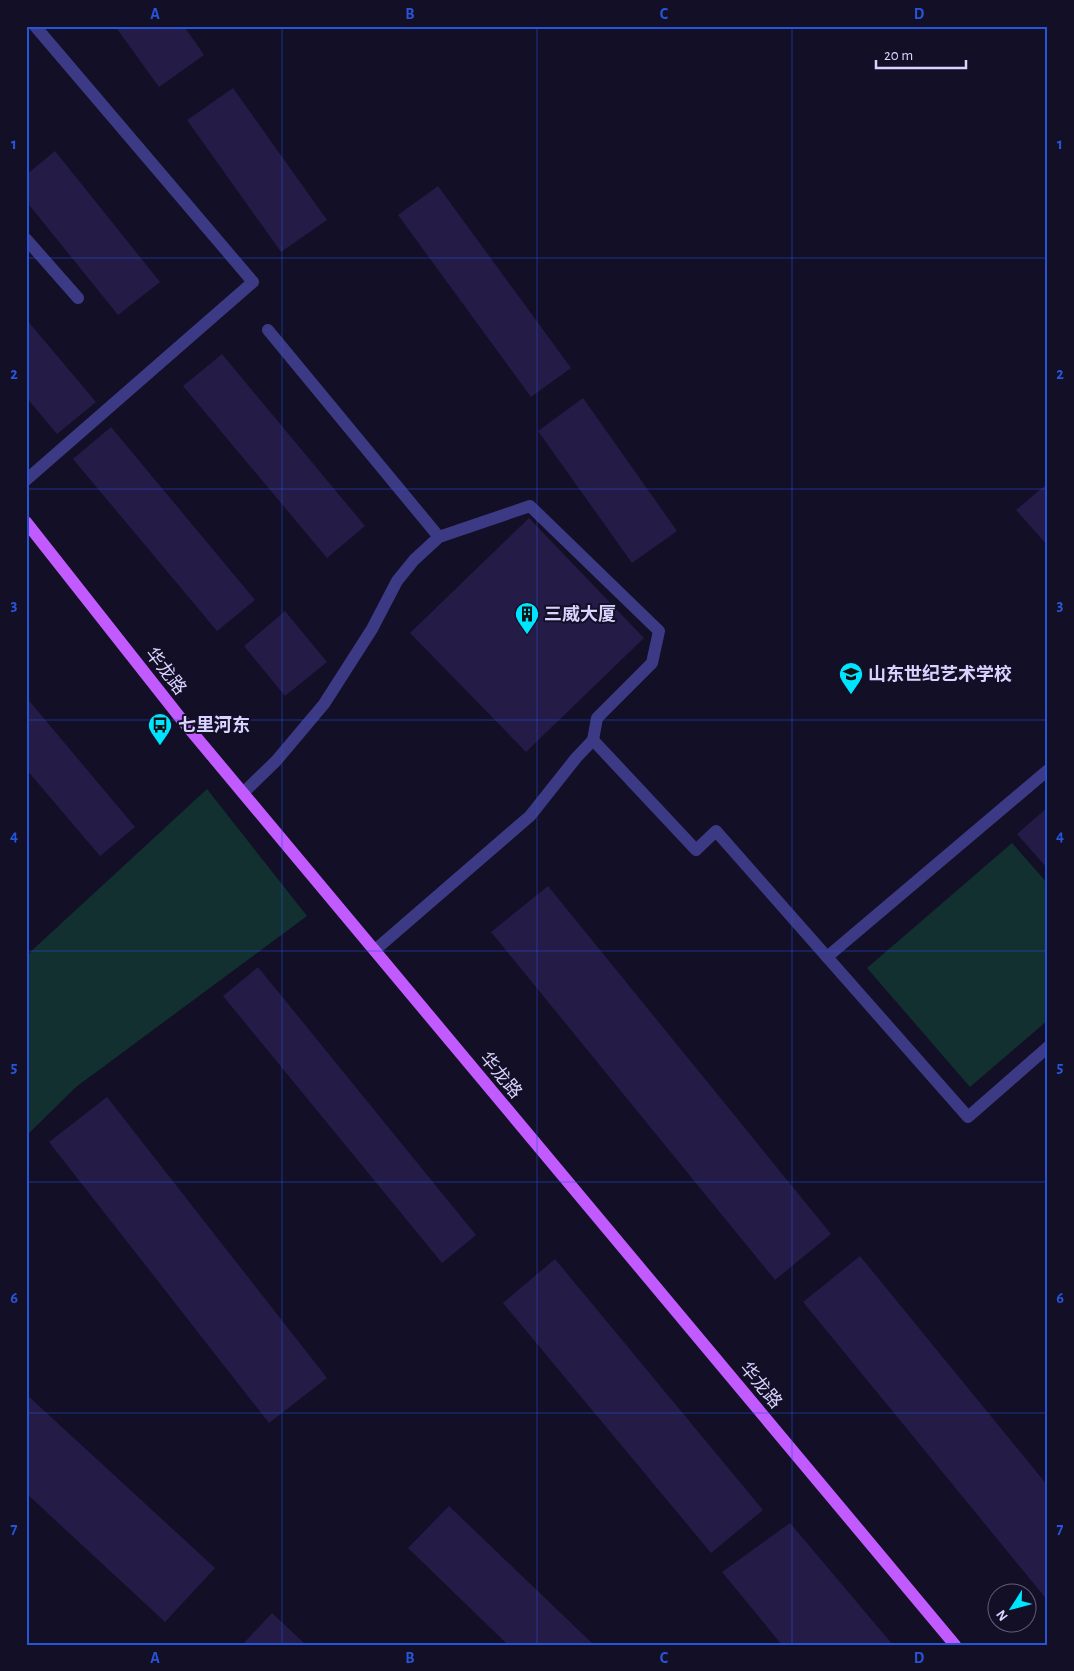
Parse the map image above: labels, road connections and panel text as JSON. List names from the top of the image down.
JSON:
{
  "streets": {
    "main road": ["华龙路"]
  },
  "places": {
    "building": ["三威大厦"],
    "school or university": ["山东世纪艺术学校"],
    "bus stop": ["七里河东"]
  },
  "scale_bar": "20 m",
  "north": "bottom left",
  "grid": {
    "columns": [
      "A",
      "B",
      "C",
      "D"
    ],
    "rows": [
      "1",
      "2",
      "3",
      "4",
      "5",
      "6",
      "7"
    ]
  }
}
